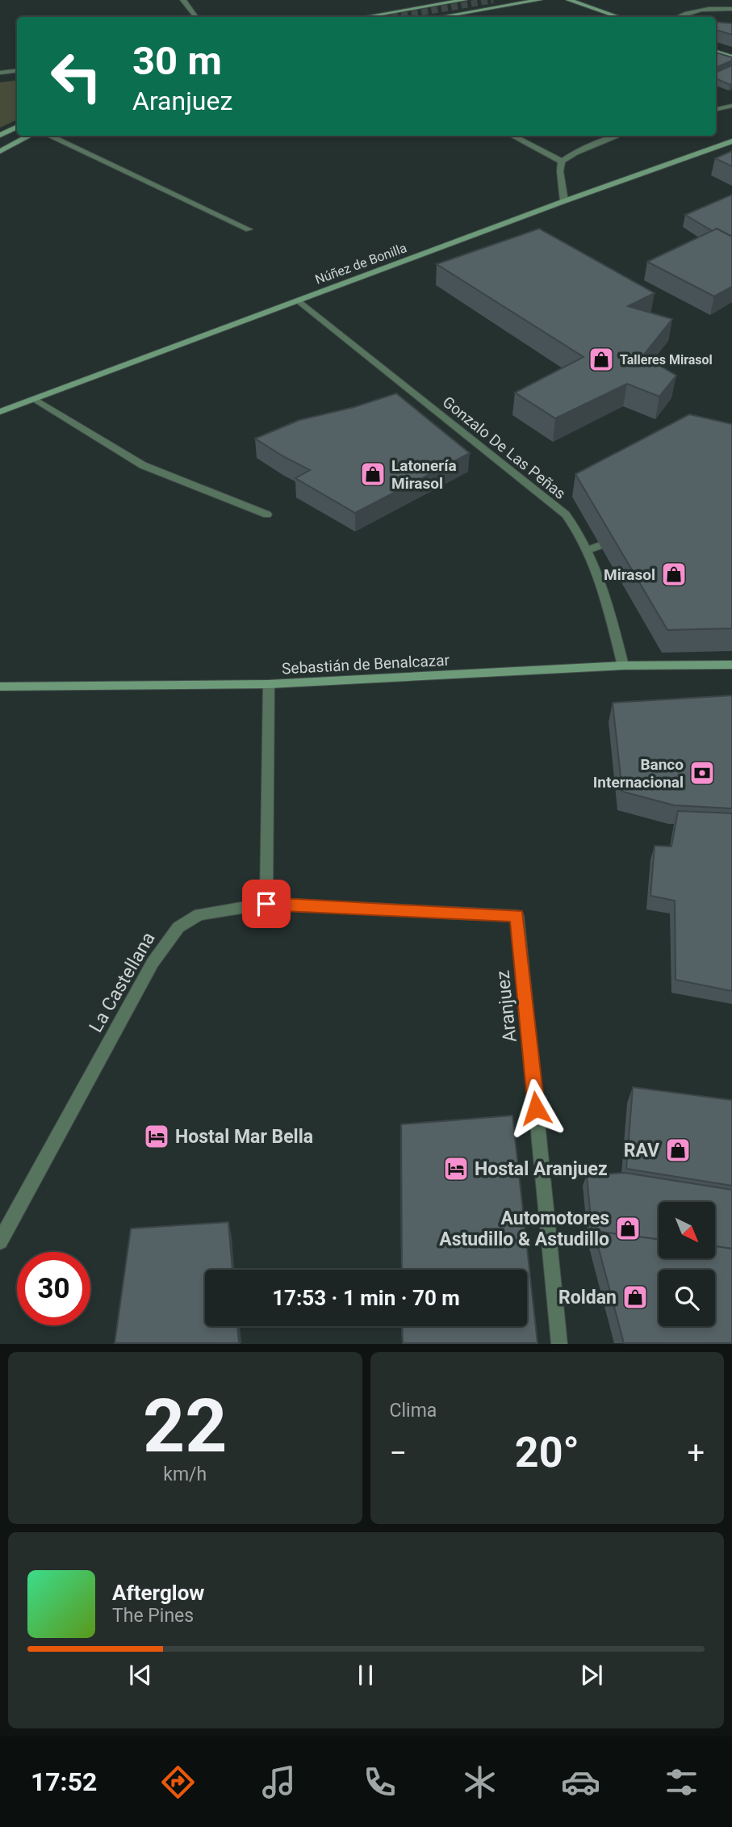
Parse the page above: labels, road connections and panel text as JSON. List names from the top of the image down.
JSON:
{
  "streets": {
    "street": [
      "Núñez de Bonilla",
      "Gonzalo De Las Peñas",
      "Sebastián de Benalcazar",
      "La Castellana",
      "Aranjuez"
    ]
  },
  "crossings": [
    ["Núñez de Bonilla", "Gonzalo De Las Peñas"],
    ["Gonzalo De Las Peñas", "Sebastián de Benalcazar"],
    ["La Castellana", "Aranjuez"]
  ],
  "places": {
    "shop": [
      "Talleres Mirasol",
      "Latonería Mirasol",
      "Mirasol",
      "RAV",
      "Automotores Astudillo & Astudillo",
      "Roldan"
    ],
    "bank": ["Banco Internacional"],
    "hotel": ["Hostal Mar Bella", "Hostal Aranjuez"]
  },
  "north": "bottom right",
  "page": {
    "turn": ["30 m", "Aranjuez"],
    "limit": "30",
    "trip": "17:53 · 1 min · 70 m",
    "tile": [
      ["22", "km/h"],
      "Clima"
    ],
    "heat": ["−", "20°", "+"],
    "song": ["Afterglow", "The Pines"],
    "tabs": "17:52"
  }
}
